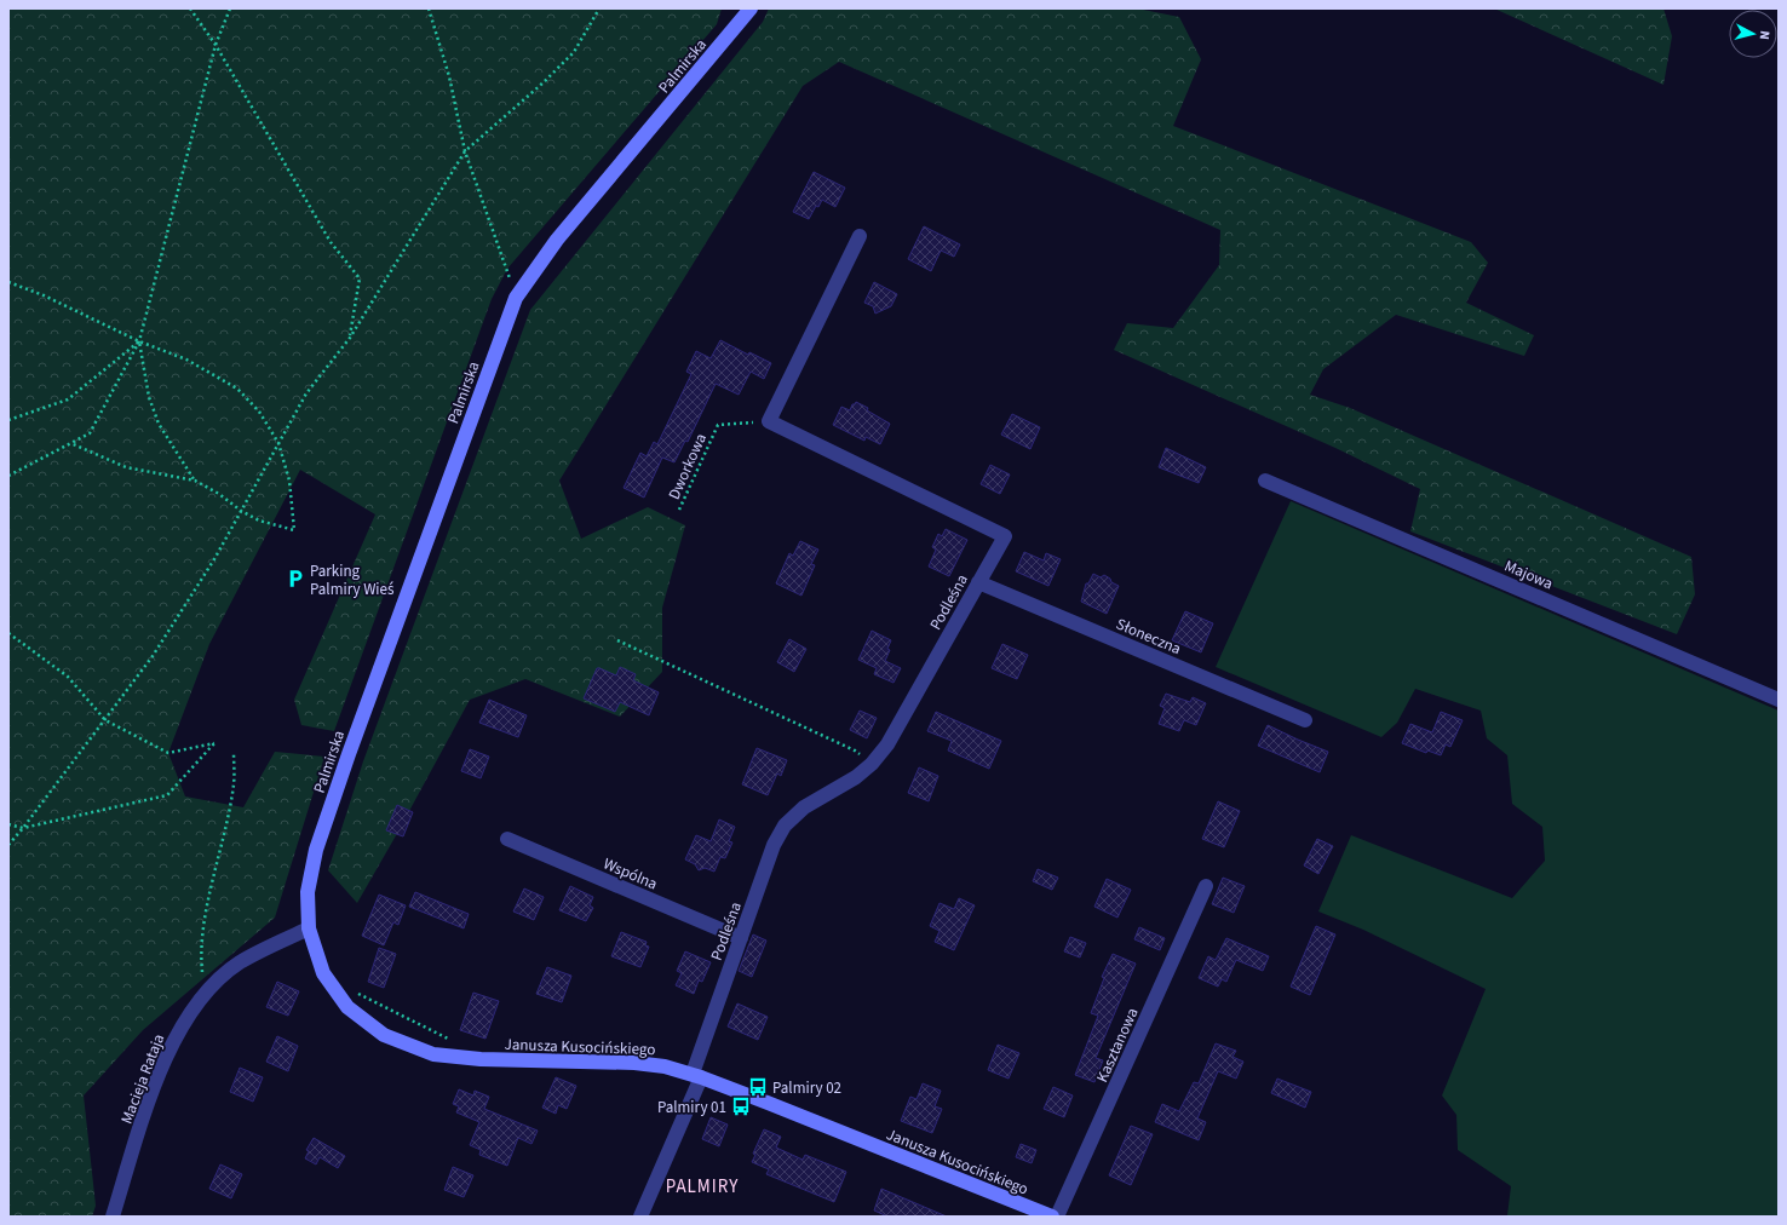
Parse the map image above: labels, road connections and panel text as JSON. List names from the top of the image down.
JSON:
{
  "streets": {
    "street": [
      "Palmirska",
      "Majowa",
      "Podleśna",
      "Słoneczna",
      "Wspólna",
      "Kasztanowa",
      "Janusza Kusocińskiego",
      "Macieja Rataja"
    ],
    "path": ["Dworkowa"]
  },
  "crossings": [
    ["Palmirska", "Janusza Kusocińskiego"],
    ["Dworkowa", "Podleśna"],
    ["Podleśna", "Słoneczna"],
    ["Podleśna", "Wspólna"],
    ["Podleśna", "Janusza Kusocińskiego"],
    ["Janusza Kusocińskiego", "Macieja Rataja"]
  ],
  "districts": ["PALMIRY"],
  "places": {
    "parking": ["Parking Palmiry Wieś"],
    "bus stop": ["Palmiry 02", "Palmiry 01"]
  },
  "north": "right"
}
